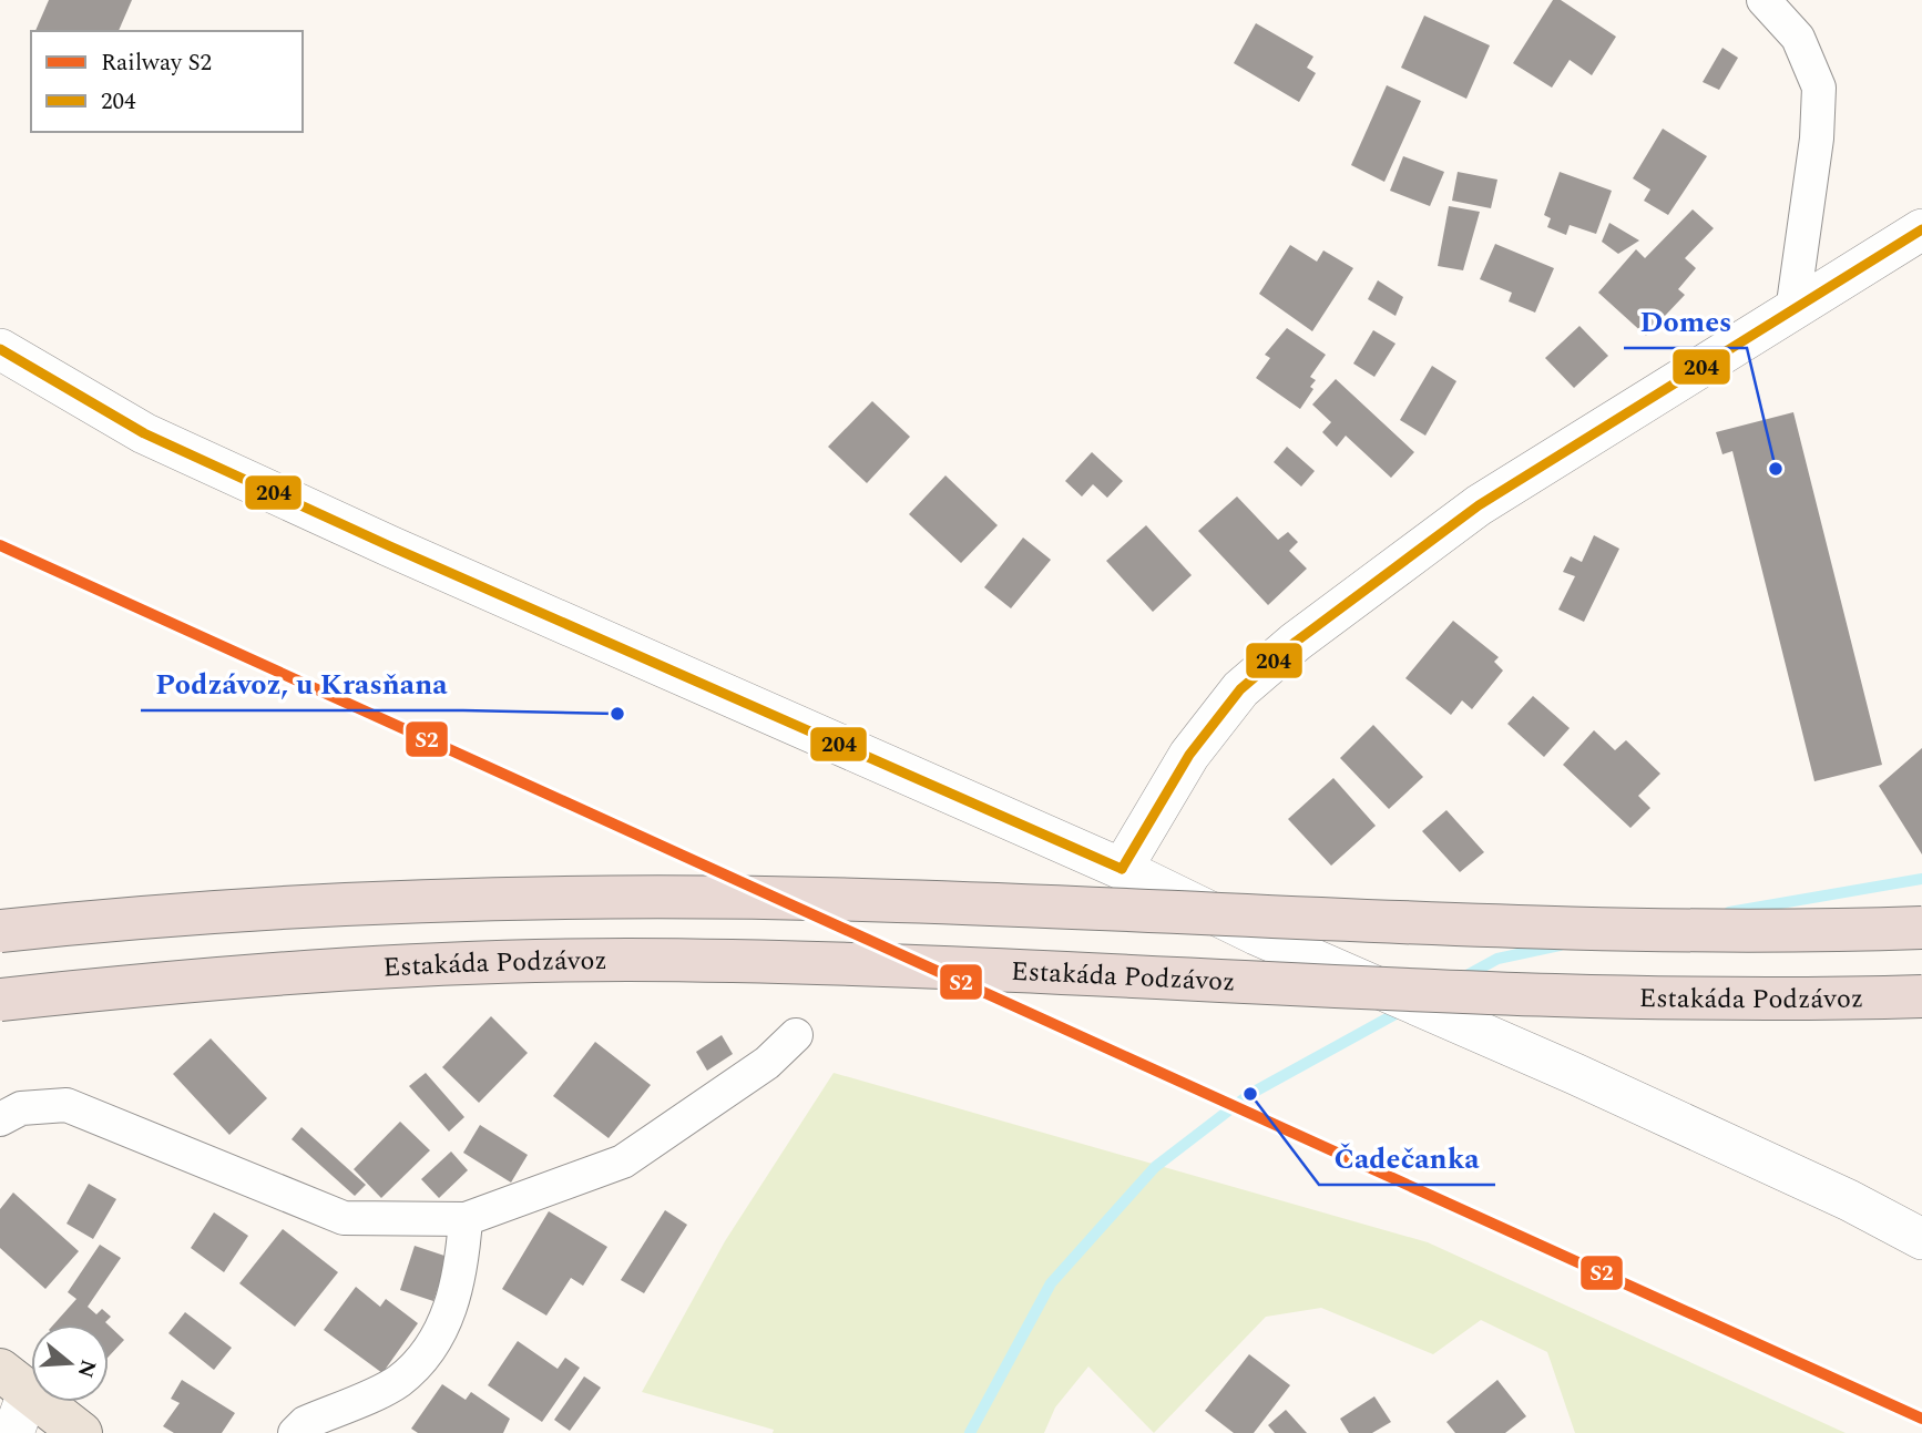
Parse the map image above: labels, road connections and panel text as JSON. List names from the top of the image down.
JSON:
{
  "streets": {
    "highway": ["Estakáda Podzávoz"]
  },
  "places": ["Domes", "Podzávoz, u Krasňana", "Čadečanka"],
  "lines": ["transit line 204", "rail line S2"],
  "legend": ["Railway S2", "204"],
  "north": "right"
}
